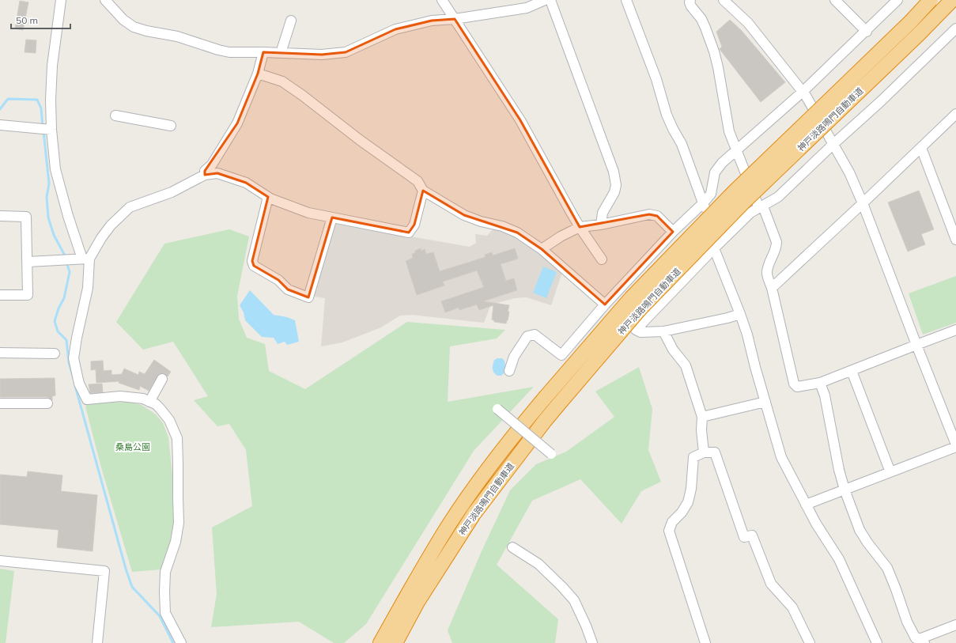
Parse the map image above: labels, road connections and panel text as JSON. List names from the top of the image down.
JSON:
{
  "streets": {
    "highway": ["神戸淡路鳴門自動車道"]
  },
  "parks": ["桑島公園"],
  "scale_bar": "50 m"
}
